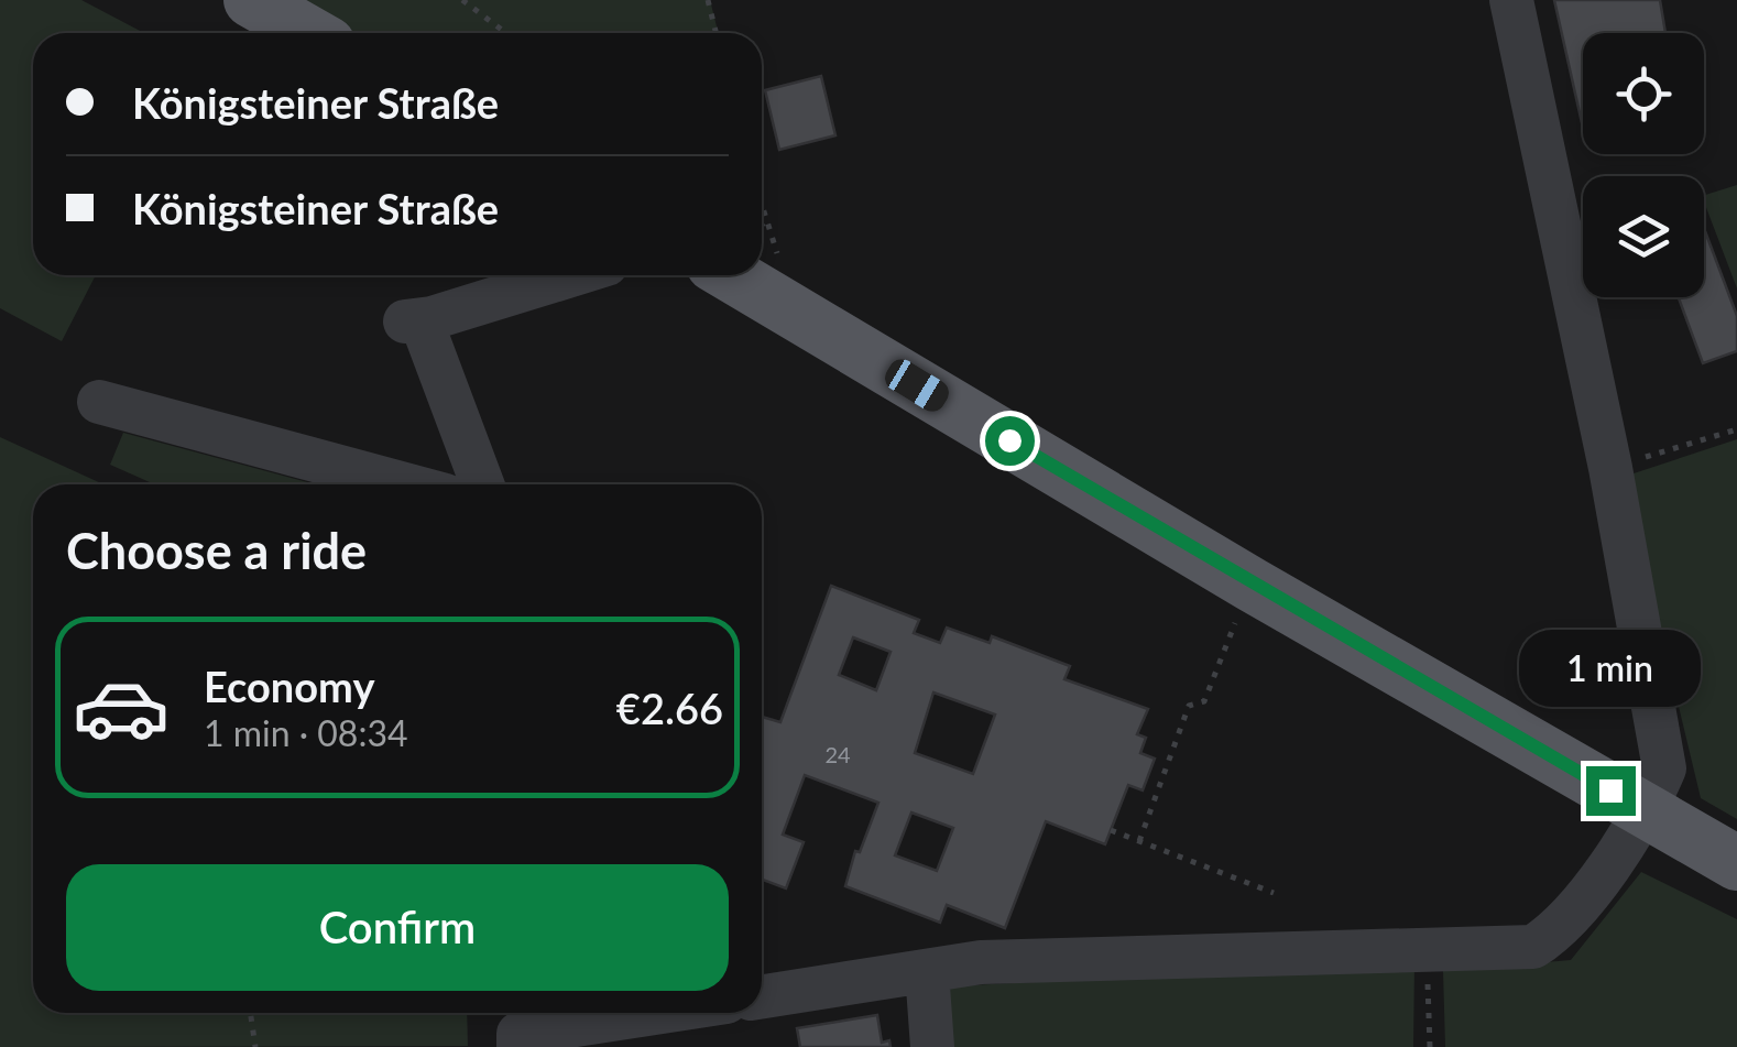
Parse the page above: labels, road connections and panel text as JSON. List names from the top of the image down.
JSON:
{
  "house_numbers": ["24"],
  "page": {
    "banner": ["Königsteiner Straße", "Königsteiner Straße"],
    "heading": "Choose a ride",
    "list": [
      {
        "name": "Economy",
        "note": "1 min · 08:34",
        "value": "€2.66"
      }
    ],
    "bubble": "1 min",
    "buttons": "Confirm"
  }
}
